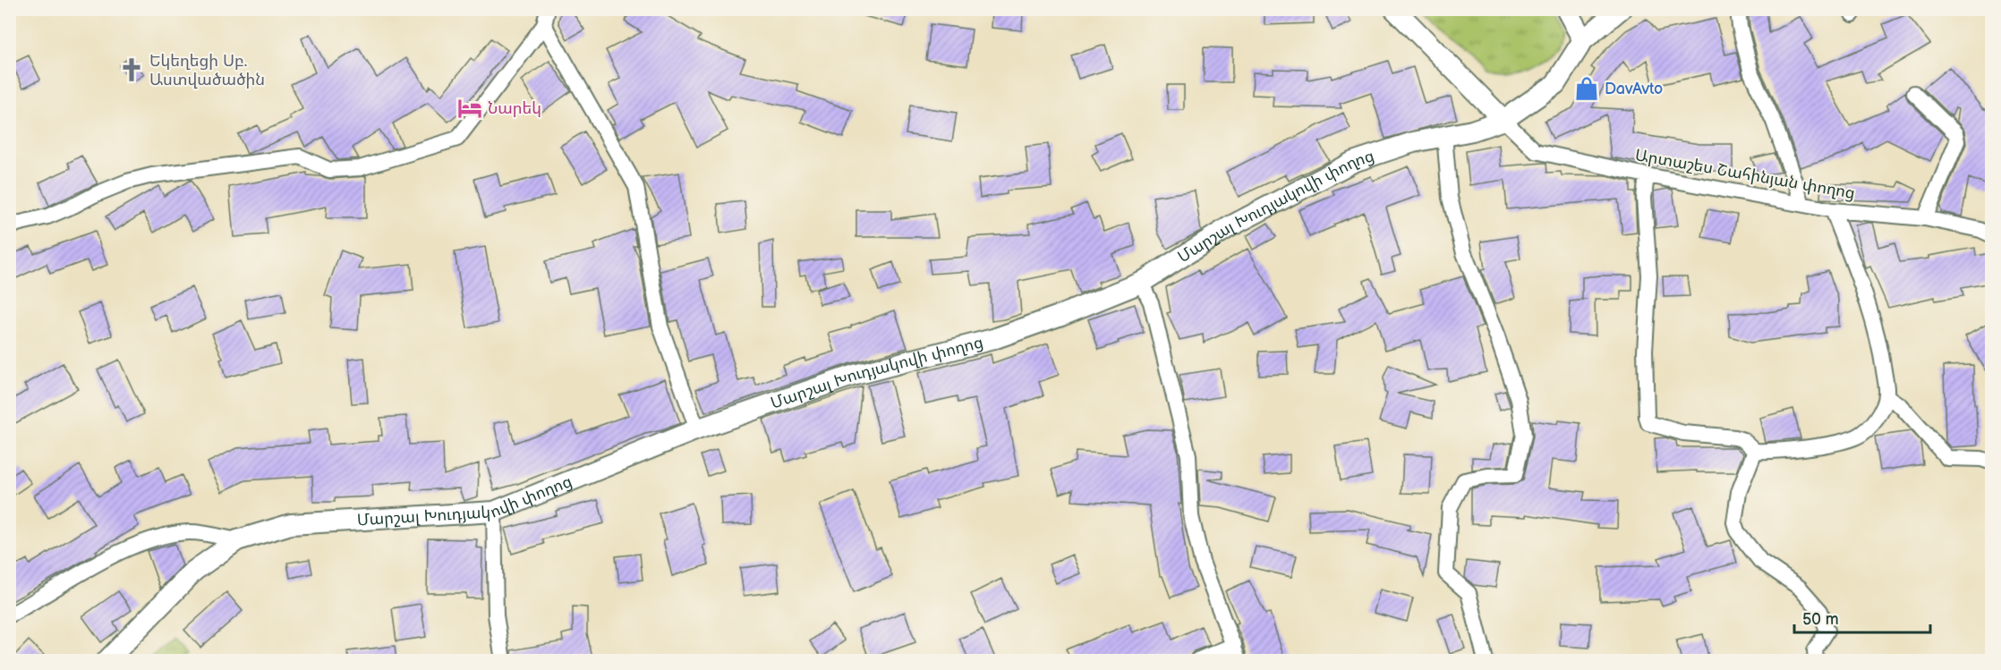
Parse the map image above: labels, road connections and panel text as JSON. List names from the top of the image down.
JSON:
{
  "streets": {
    "street": ["Արտաշես Շահինյան փողոց", "Մարշալ Խուդյակովի փողոց"]
  },
  "crossings": [
    ["Արտաշես Շահինյան փողոց", "Մարշալ Խուդյակովի փողոց"]
  ],
  "places": {
    "church": ["Եկեղեցի Սբ. Աստվածածին"],
    "shop": ["DavAvto"],
    "hotel": ["Նարեկ"]
  },
  "scale_bar": "50 m"
}
